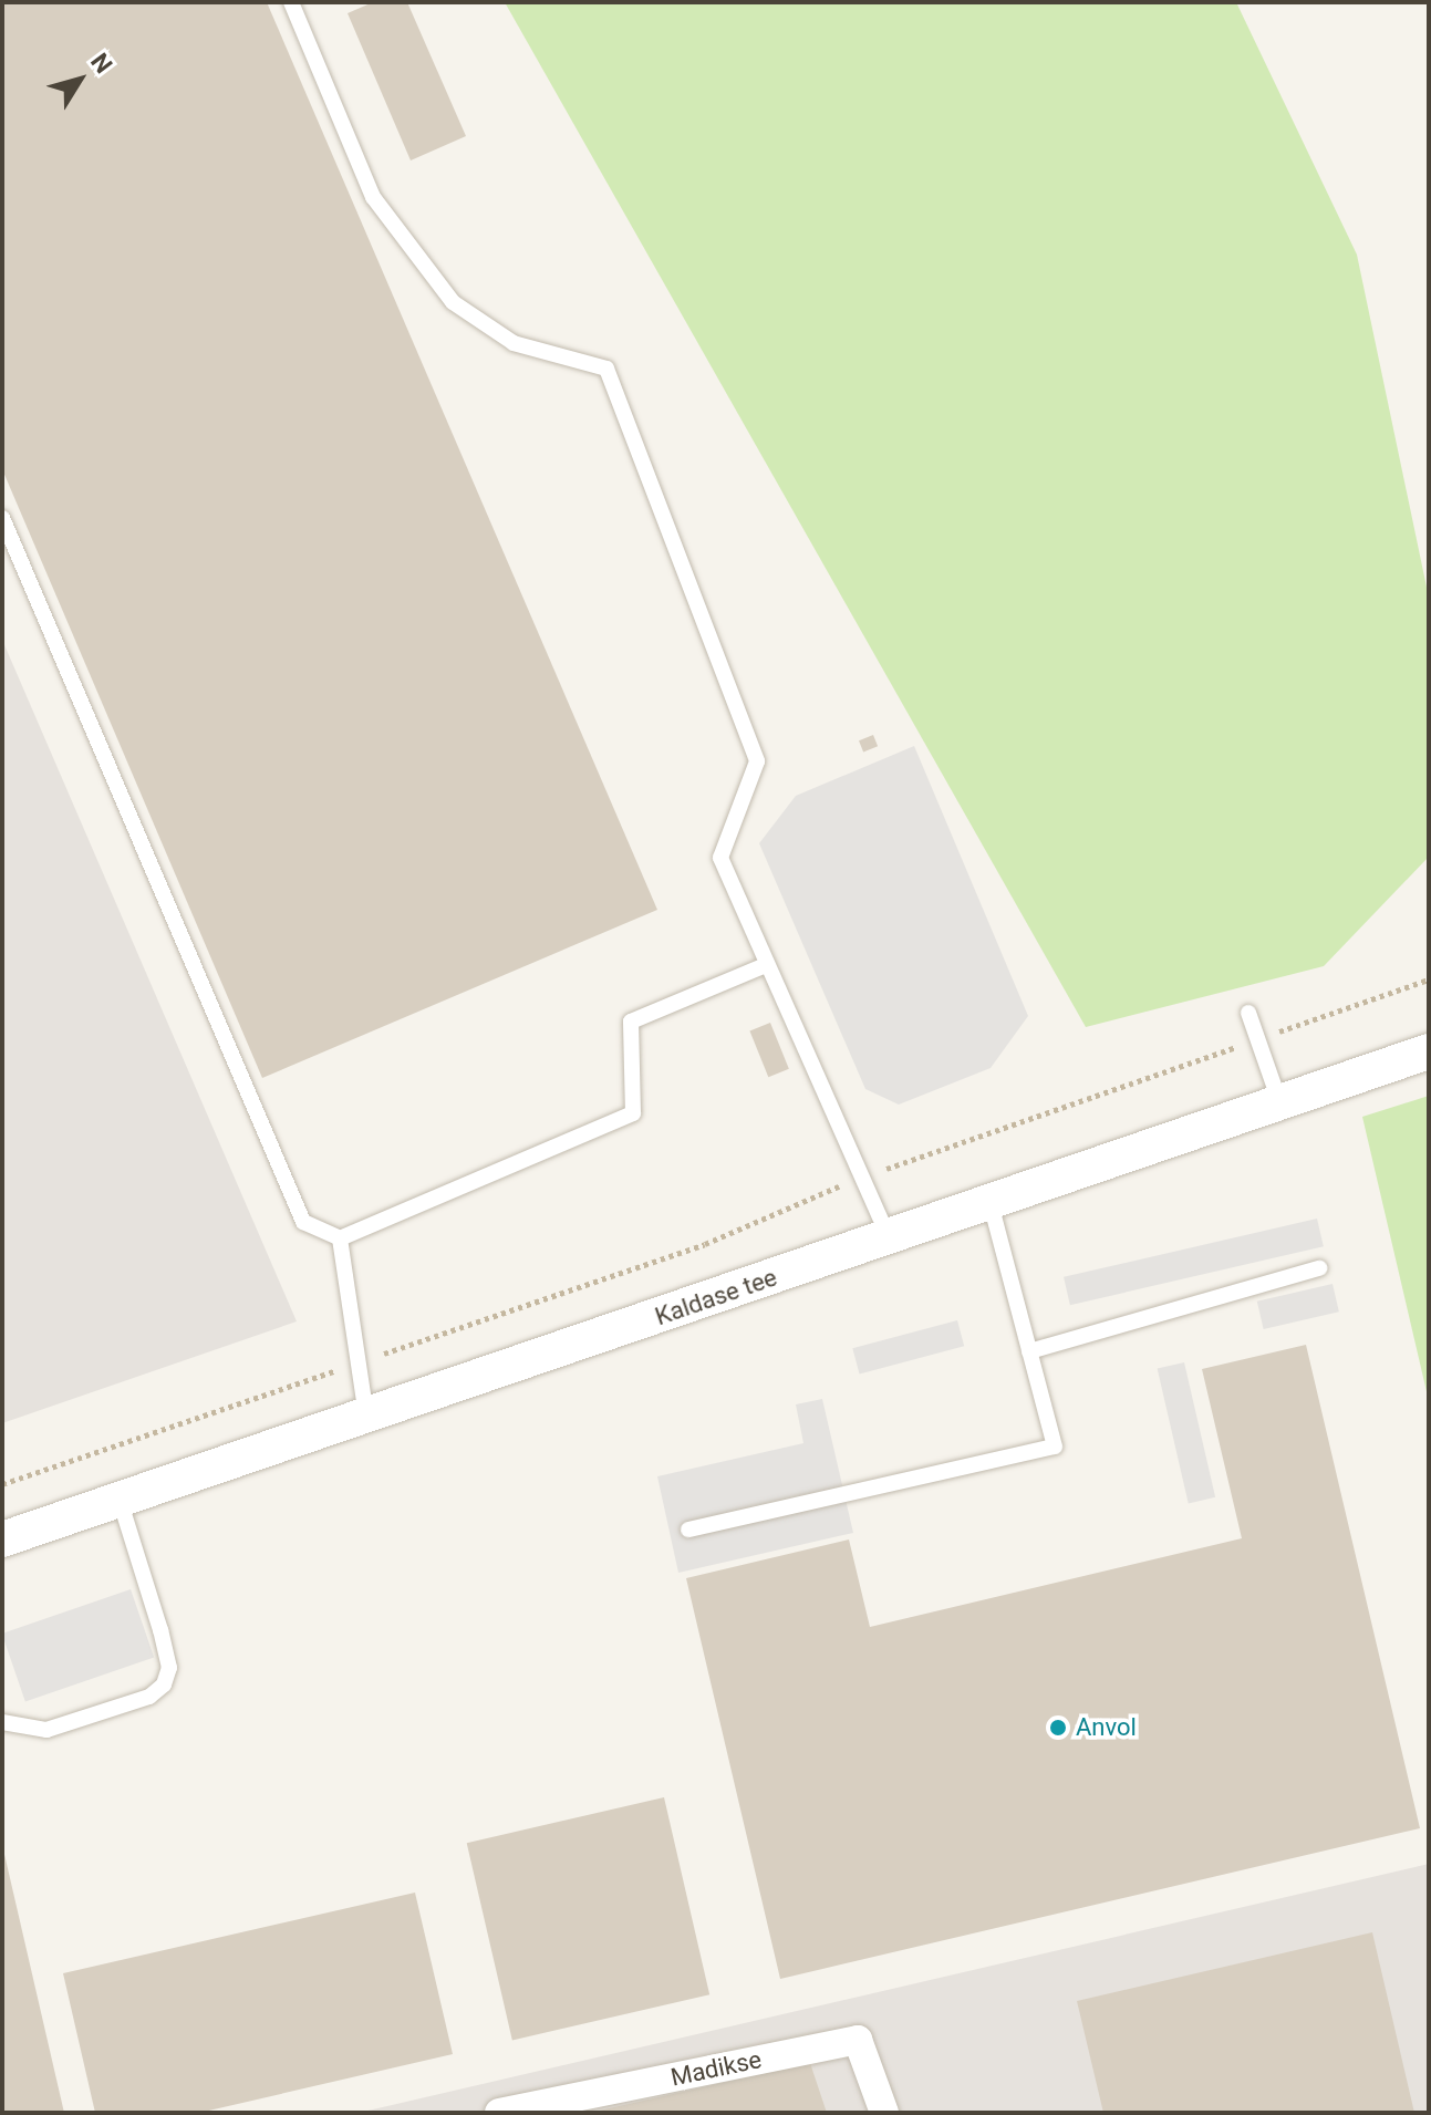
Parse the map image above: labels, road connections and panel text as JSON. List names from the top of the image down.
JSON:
{
  "streets": {
    "street": ["Kaldase tee", "Madikse"]
  },
  "places": ["Anvol"],
  "north": "top right"
}
